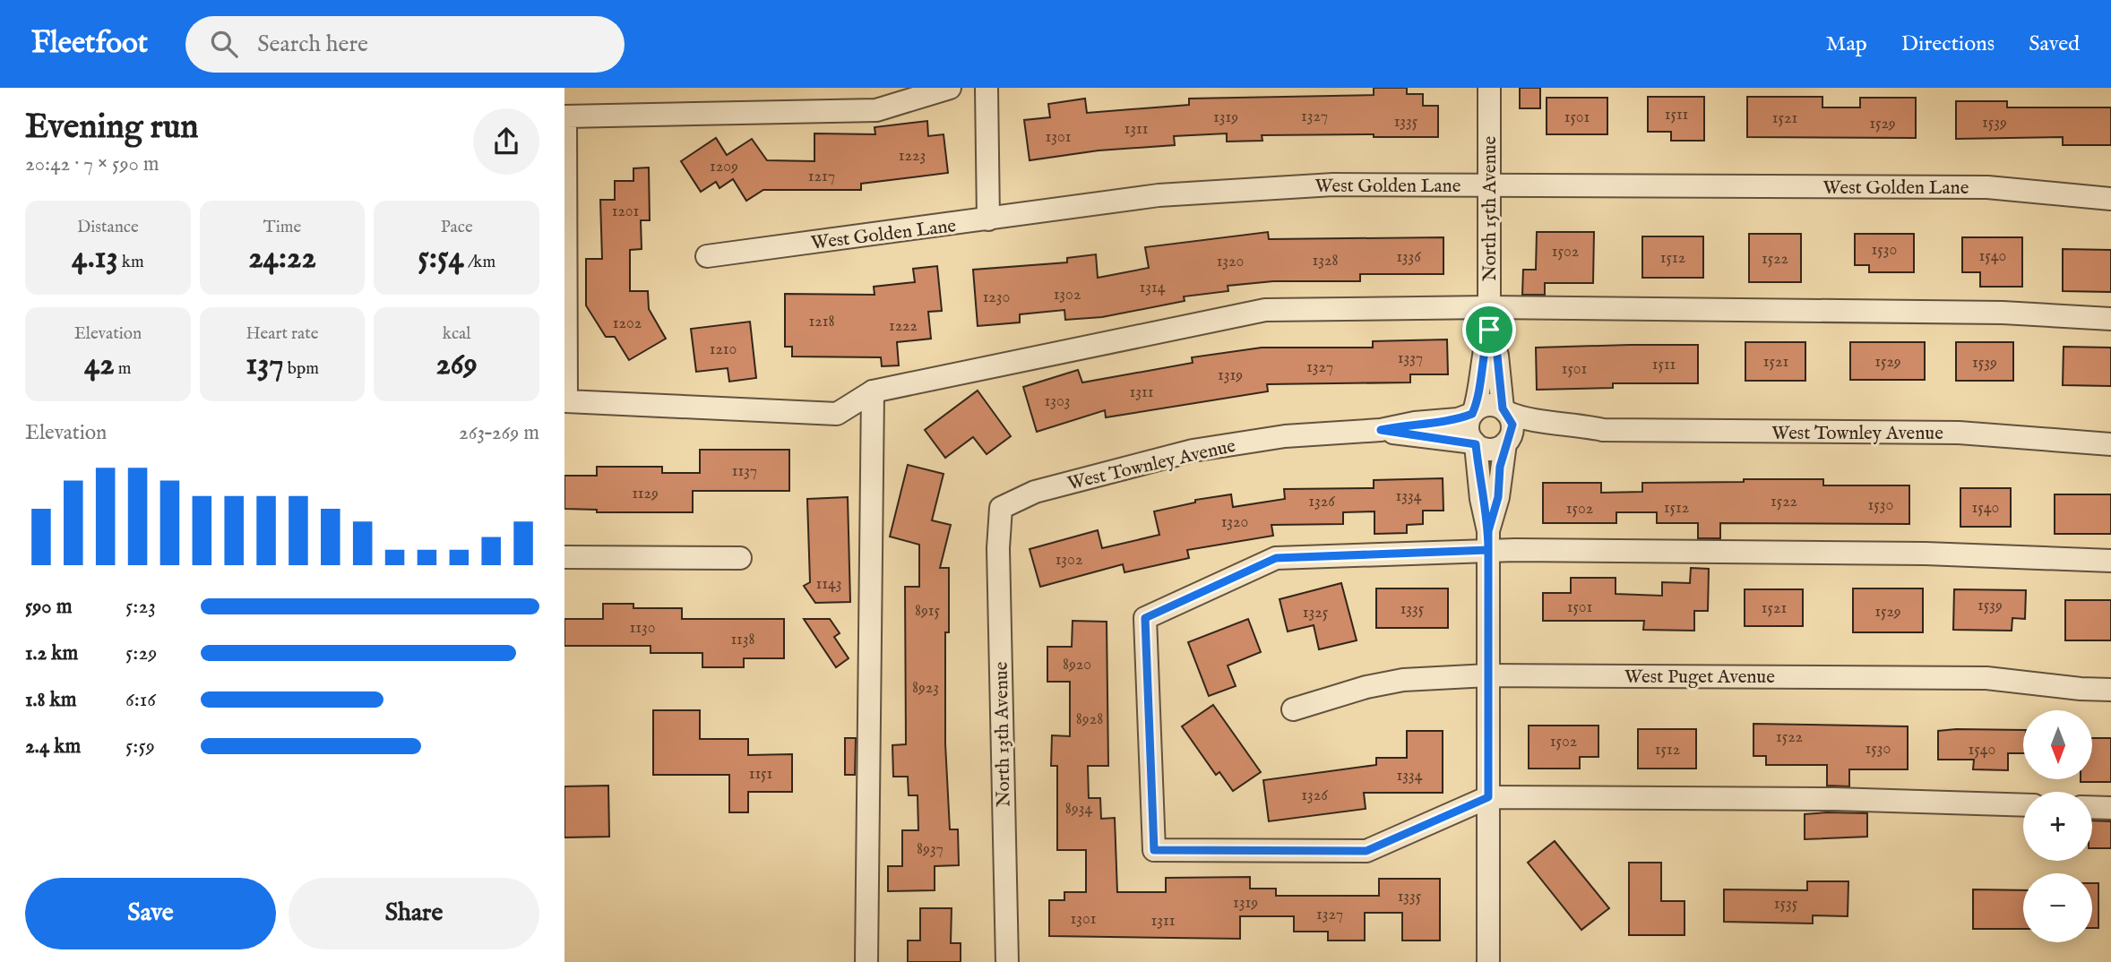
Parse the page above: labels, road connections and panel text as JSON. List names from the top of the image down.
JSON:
{
  "streets": {
    "street": [
      "West Golden Lane",
      "North 15th Avenue",
      "West Townley Avenue",
      "West Puget Avenue",
      "North 13th Avenue"
    ]
  },
  "crossings": [
    ["West Golden Lane", "North 15th Avenue"],
    ["North 15th Avenue", "West Townley Avenue"],
    ["North 15th Avenue", "West Puget Avenue"],
    ["West Townley Avenue", "North 13th Avenue"]
  ],
  "house_numbers": [
    "1511",
    "1327",
    "1319",
    "1501",
    "1521",
    "1335",
    "1539",
    "1529",
    "1311",
    "1301",
    "1223",
    "1209",
    "1217",
    "1201",
    "1530",
    "1502",
    "1540",
    "1336",
    "1512",
    "1522",
    "1328",
    "1320",
    "1314",
    "1302",
    "1230",
    "1218",
    "1202",
    "1222",
    "1210",
    "1337",
    "1521",
    "1529",
    "1539",
    "1511",
    "1327",
    "1501",
    "1319",
    "1311",
    "1303",
    "1137",
    "1129",
    "1334",
    "1326",
    "1522",
    "1530",
    "1512",
    "1540",
    "1502",
    "1320",
    "1302",
    "1143",
    "1539",
    "1501",
    "1521",
    "1335",
    "8915",
    "1529",
    "1325",
    "1130",
    "1138",
    "8920",
    "8923",
    "8928",
    "1522",
    "1502",
    "1530",
    "1512",
    "1540",
    "1151",
    "1334",
    "1326",
    "8934",
    "8937",
    "1335",
    "1319",
    "1535",
    "1327",
    "1301",
    "1311"
  ],
  "north": "bottom",
  "page": {
    "header": "Fleetfoot",
    "search": "Search here",
    "nav": ["Map", "Directions", "Saved"],
    "heading": ["Evening run", "20:42 · 7 × 590 m"],
    "stats": [
      ["Distance", "4.13 km"],
      ["Time", "24:22"],
      ["Pace", "5:54 /km"],
      ["Elevation", "42 m"],
      ["Heart rate", "137 bpm"],
      ["kcal", "269"]
    ],
    "chart": ["Elevation", "263–269 m"],
    "list": [
      {
        "name": "590 m",
        "note": "5:23"
      },
      {
        "name": "1.2 km",
        "note": "5:29"
      },
      {
        "name": "1.8 km",
        "note": "6:16"
      },
      {
        "name": "2.4 km",
        "note": "5:59"
      }
    ],
    "map_buttons": ["+", "−"],
    "buttons": ["Save", "Share"]
  }
}
